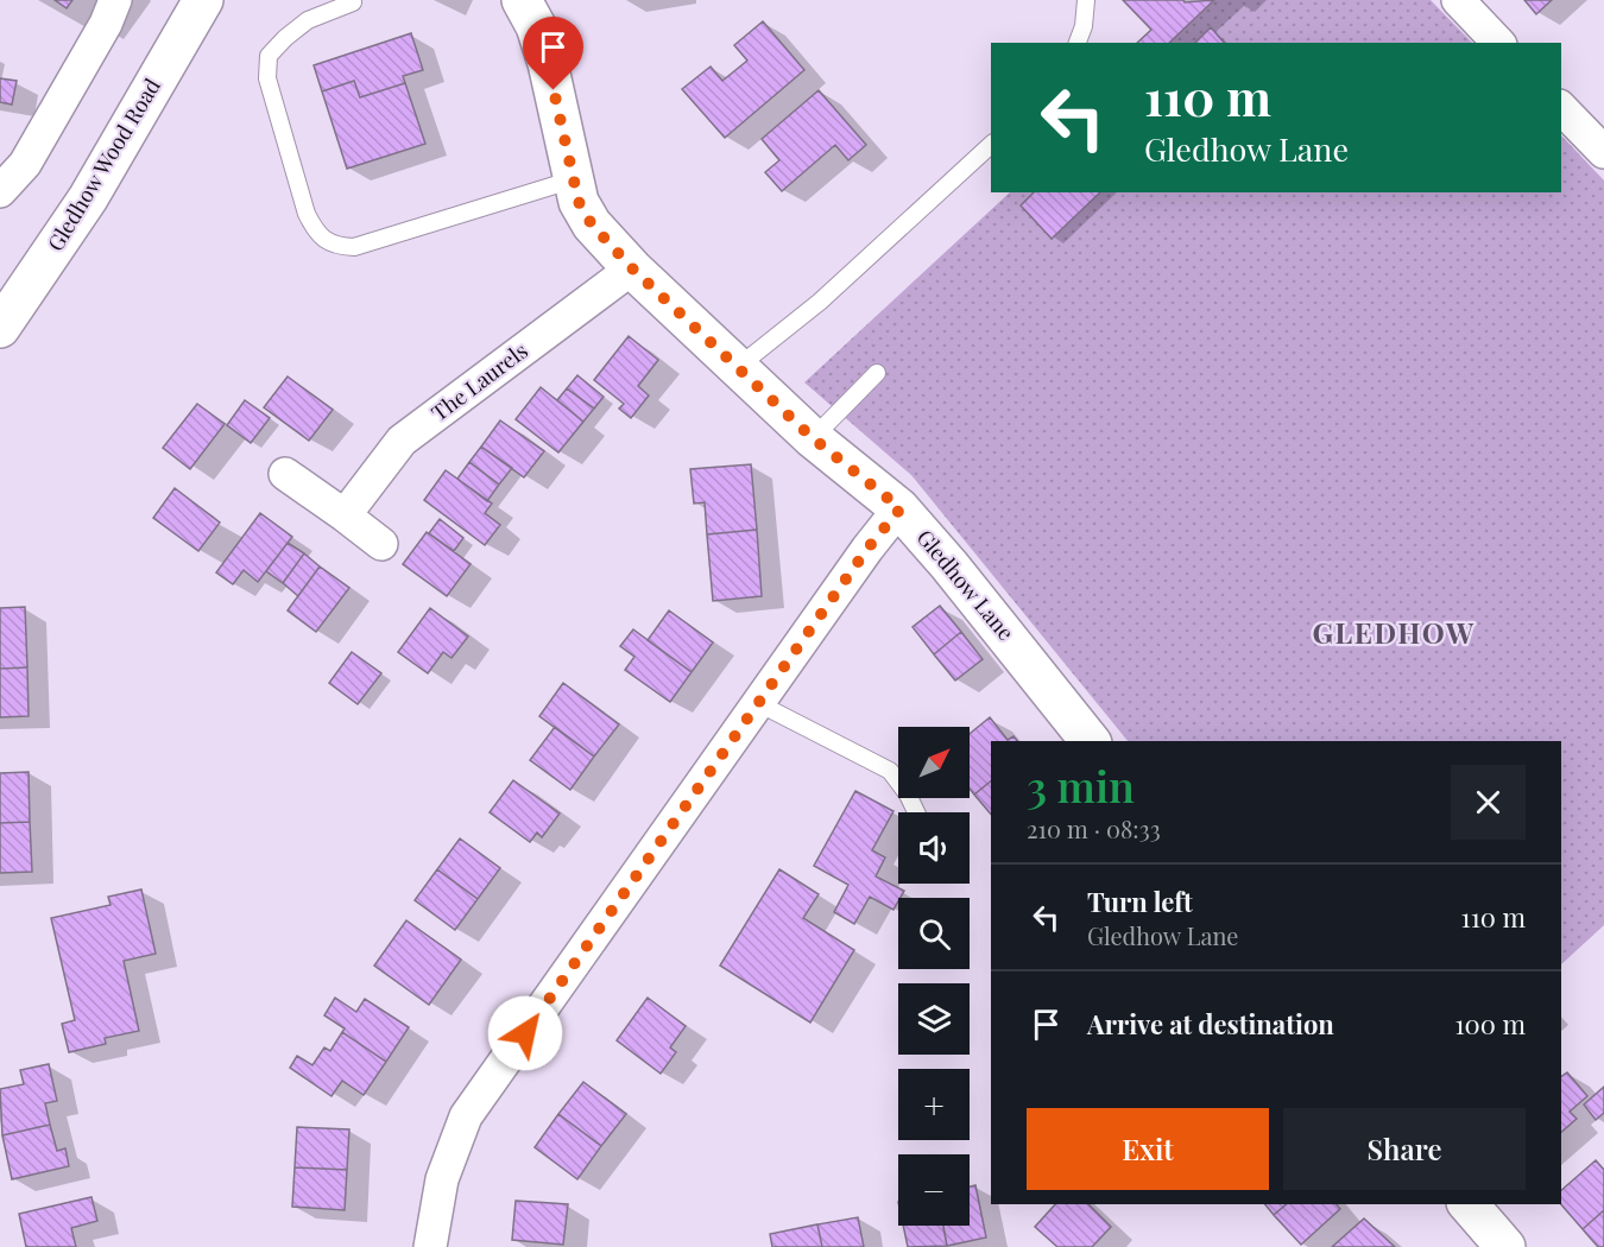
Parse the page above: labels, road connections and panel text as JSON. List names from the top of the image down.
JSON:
{
  "streets": {
    "street": ["Gledhow Wood Road", "The Laurels", "Gledhow Lane"]
  },
  "crossings": [
    ["The Laurels", "Gledhow Lane"]
  ],
  "districts": ["GLEDHOW"],
  "north": "top right",
  "page": {
    "turn": ["110 m", "Gledhow Lane"],
    "map_buttons": ["+", "−"],
    "heading": ["3 min", "210 m · 08:33"],
    "list": [
      {
        "name": "Turn left",
        "note": "Gledhow Lane",
        "value": "110 m"
      },
      {
        "name": "Arrive at destination",
        "value": "100 m"
      }
    ],
    "buttons": ["Exit", "Share"]
  }
}
